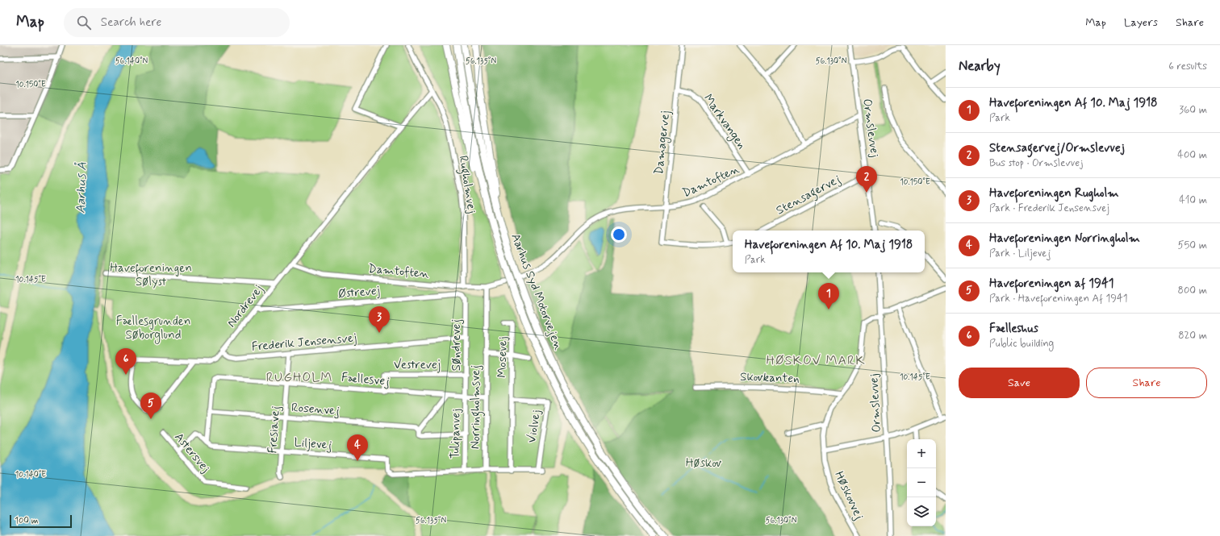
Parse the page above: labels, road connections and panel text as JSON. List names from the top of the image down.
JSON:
{
  "streets": {
    "highway": ["Aarhus Syd Motorvejen"],
    "street": [
      "Markvangen",
      "Ormslevvej",
      "Damagervej",
      "Damtoften",
      "Rugholmvej",
      "Stensagervej",
      "Østrevej",
      "Nordrevej",
      "Frederik Jensensvej",
      "Søndrevej",
      "Mosevej",
      "Vestrevej",
      "Skovkanten",
      "Fællesvej",
      "Norringholmsvej",
      "Rosenvej",
      "Violvej",
      "Fresiavej",
      "Tulipanvej",
      "Liljevej",
      "Astersvej",
      "Høskovvej"
    ]
  },
  "crossings": [
    ["Markvangen", "Damagervej"],
    ["Markvangen", "Damtoften"],
    ["Ormslevvej", "Damtoften"],
    ["Ormslevvej", "Stensagervej"],
    ["Ormslevvej", "Høskovvej"],
    ["Damagervej", "Damtoften"],
    ["Damtoften", "Rugholmvej"],
    ["Damtoften", "Nordrevej"],
    ["Damtoften", "Norringholmsvej"],
    ["Østrevej", "Nordrevej"],
    ["Østrevej", "Søndrevej"],
    ["Nordrevej", "Frederik Jensensvej"],
    ["Frederik Jensensvej", "Søndrevej"],
    ["Frederik Jensensvej", "Fresiavej"],
    ["Søndrevej", "Vestrevej"],
    ["Søndrevej", "Fællesvej"],
    ["Søndrevej", "Tulipanvej"],
    ["Mosevej", "Violvej"],
    ["Vestrevej", "Fællesvej"],
    ["Skovkanten", "Høskovvej"],
    ["Fællesvej", "Norringholmsvej"],
    ["Fællesvej", "Rosenvej"],
    ["Fællesvej", "Fresiavej"],
    ["Fællesvej", "Tulipanvej"],
    ["Norringholmsvej", "Liljevej"],
    ["Rosenvej", "Fresiavej"],
    ["Rosenvej", "Tulipanvej"],
    ["Fresiavej", "Liljevej"],
    ["Tulipanvej", "Liljevej"],
    ["Liljevej", "Astersvej"]
  ],
  "districts": ["HØSKOV MARK", "RUGHOLM"],
  "water": ["Aarhus Å"],
  "parks": ["Haveforeningen Sølyst", "Fællesgrunden Søborglund", "Høskov"],
  "scale_bar": "100 m",
  "page": {
    "header": "Map",
    "search": "Search here",
    "nav": ["Map", "Layers", "Share"],
    "heading": ["Nearby", "6 results"],
    "list": [
      {
        "mark": "1",
        "name": "Haveforeningen Af 10. Maj 1918",
        "note": "Park",
        "value": "360 m"
      },
      {
        "mark": "2",
        "name": "Stensagervej/Ormslevvej",
        "note": "Bus stop · Ormslevvej",
        "value": "400 m"
      },
      {
        "mark": "3",
        "name": "Haveforeningen Rugholm",
        "note": "Park · Frederik Jensensvej",
        "value": "410 m"
      },
      {
        "mark": "4",
        "name": "Haveforeningen Norringholm",
        "note": "Park · Liljevej",
        "value": "550 m"
      },
      {
        "mark": "5",
        "name": "Haveforeningen af 1941",
        "note": "Park · Haveforeningen Af 1941",
        "value": "800 m"
      },
      {
        "mark": "6",
        "name": "Fælleshus",
        "note": "Public building",
        "value": "820 m"
      }
    ],
    "pins": [
      "2",
      "1",
      "3",
      "6",
      "5",
      "4"
    ],
    "popup": ["Haveforeningen Af 10. Maj 1918", "Park"],
    "buttons": ["Save", "Share"],
    "map_buttons": ["+", "−"],
    "scale": "100 m"
  },
  "coordinates": [
    "56.140°N",
    "56.135°N",
    "56.130°N",
    "10.150°E",
    "10.145°E",
    "10.140°E"
  ]
}
